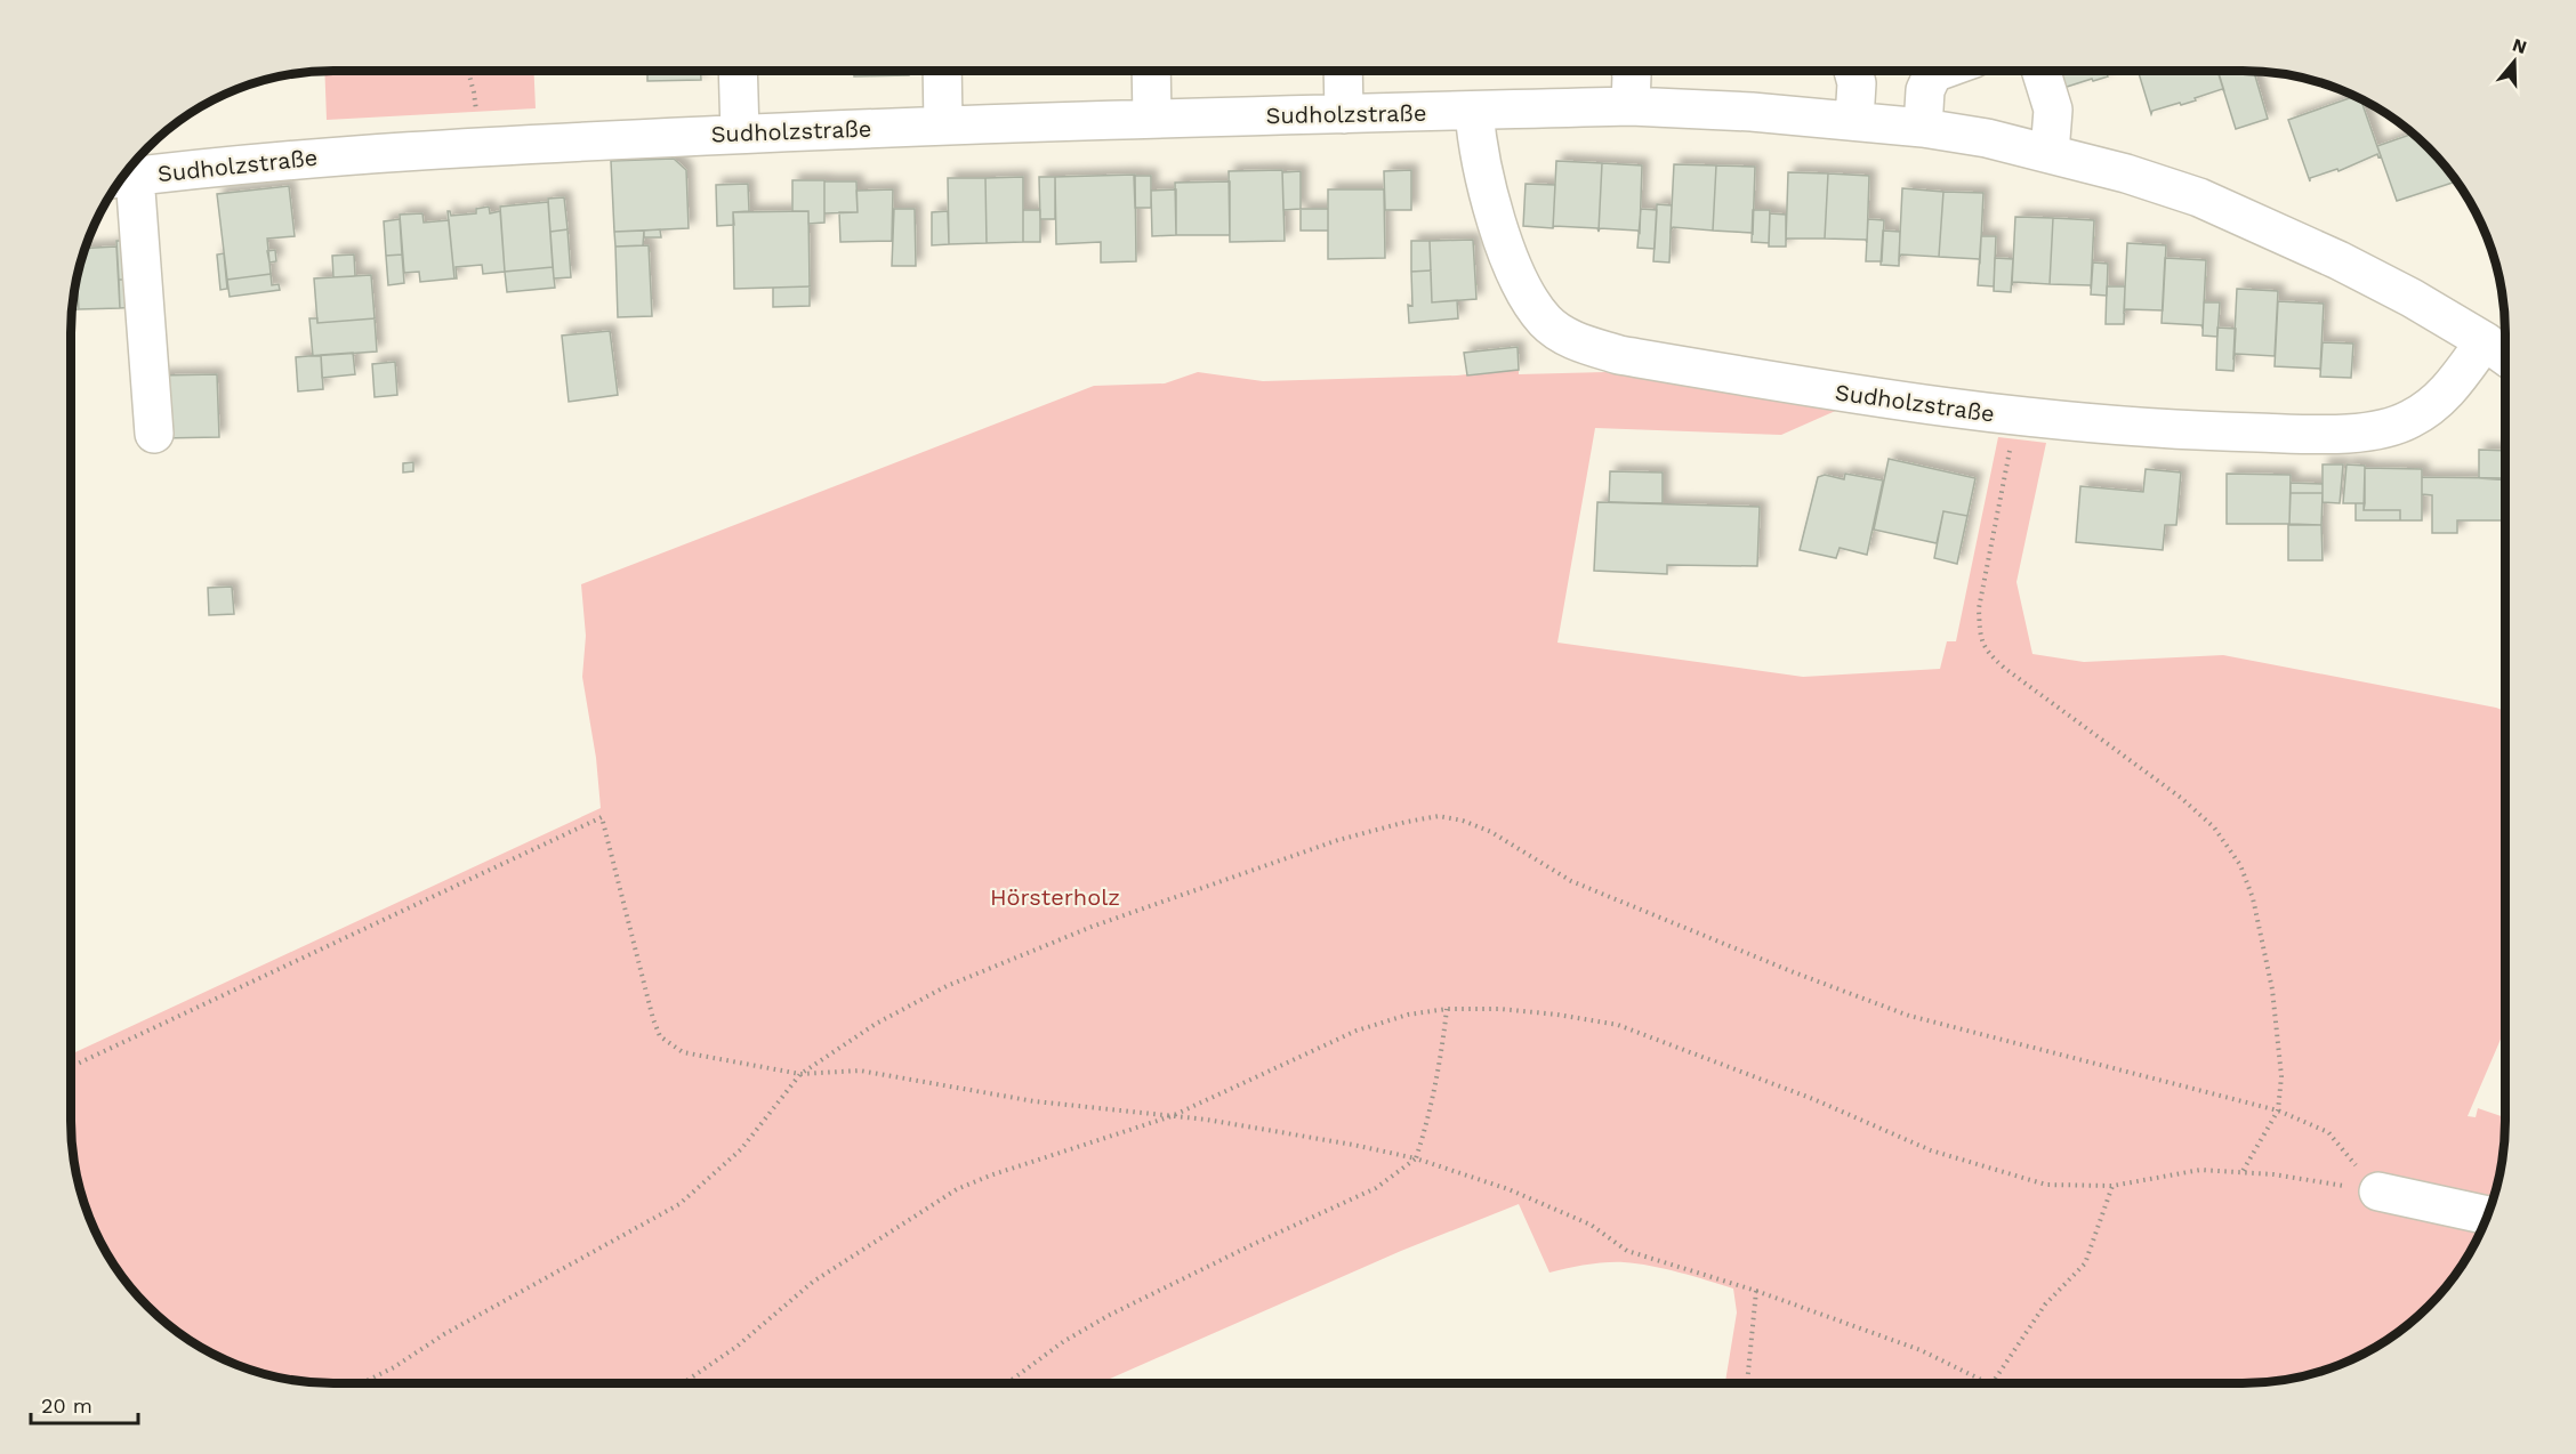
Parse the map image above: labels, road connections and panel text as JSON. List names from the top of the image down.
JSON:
{
  "streets": {
    "street": ["Sudholzstraße"]
  },
  "parks": ["Hörsterholz"],
  "scale_bar": "20 m",
  "north": "top"
}
